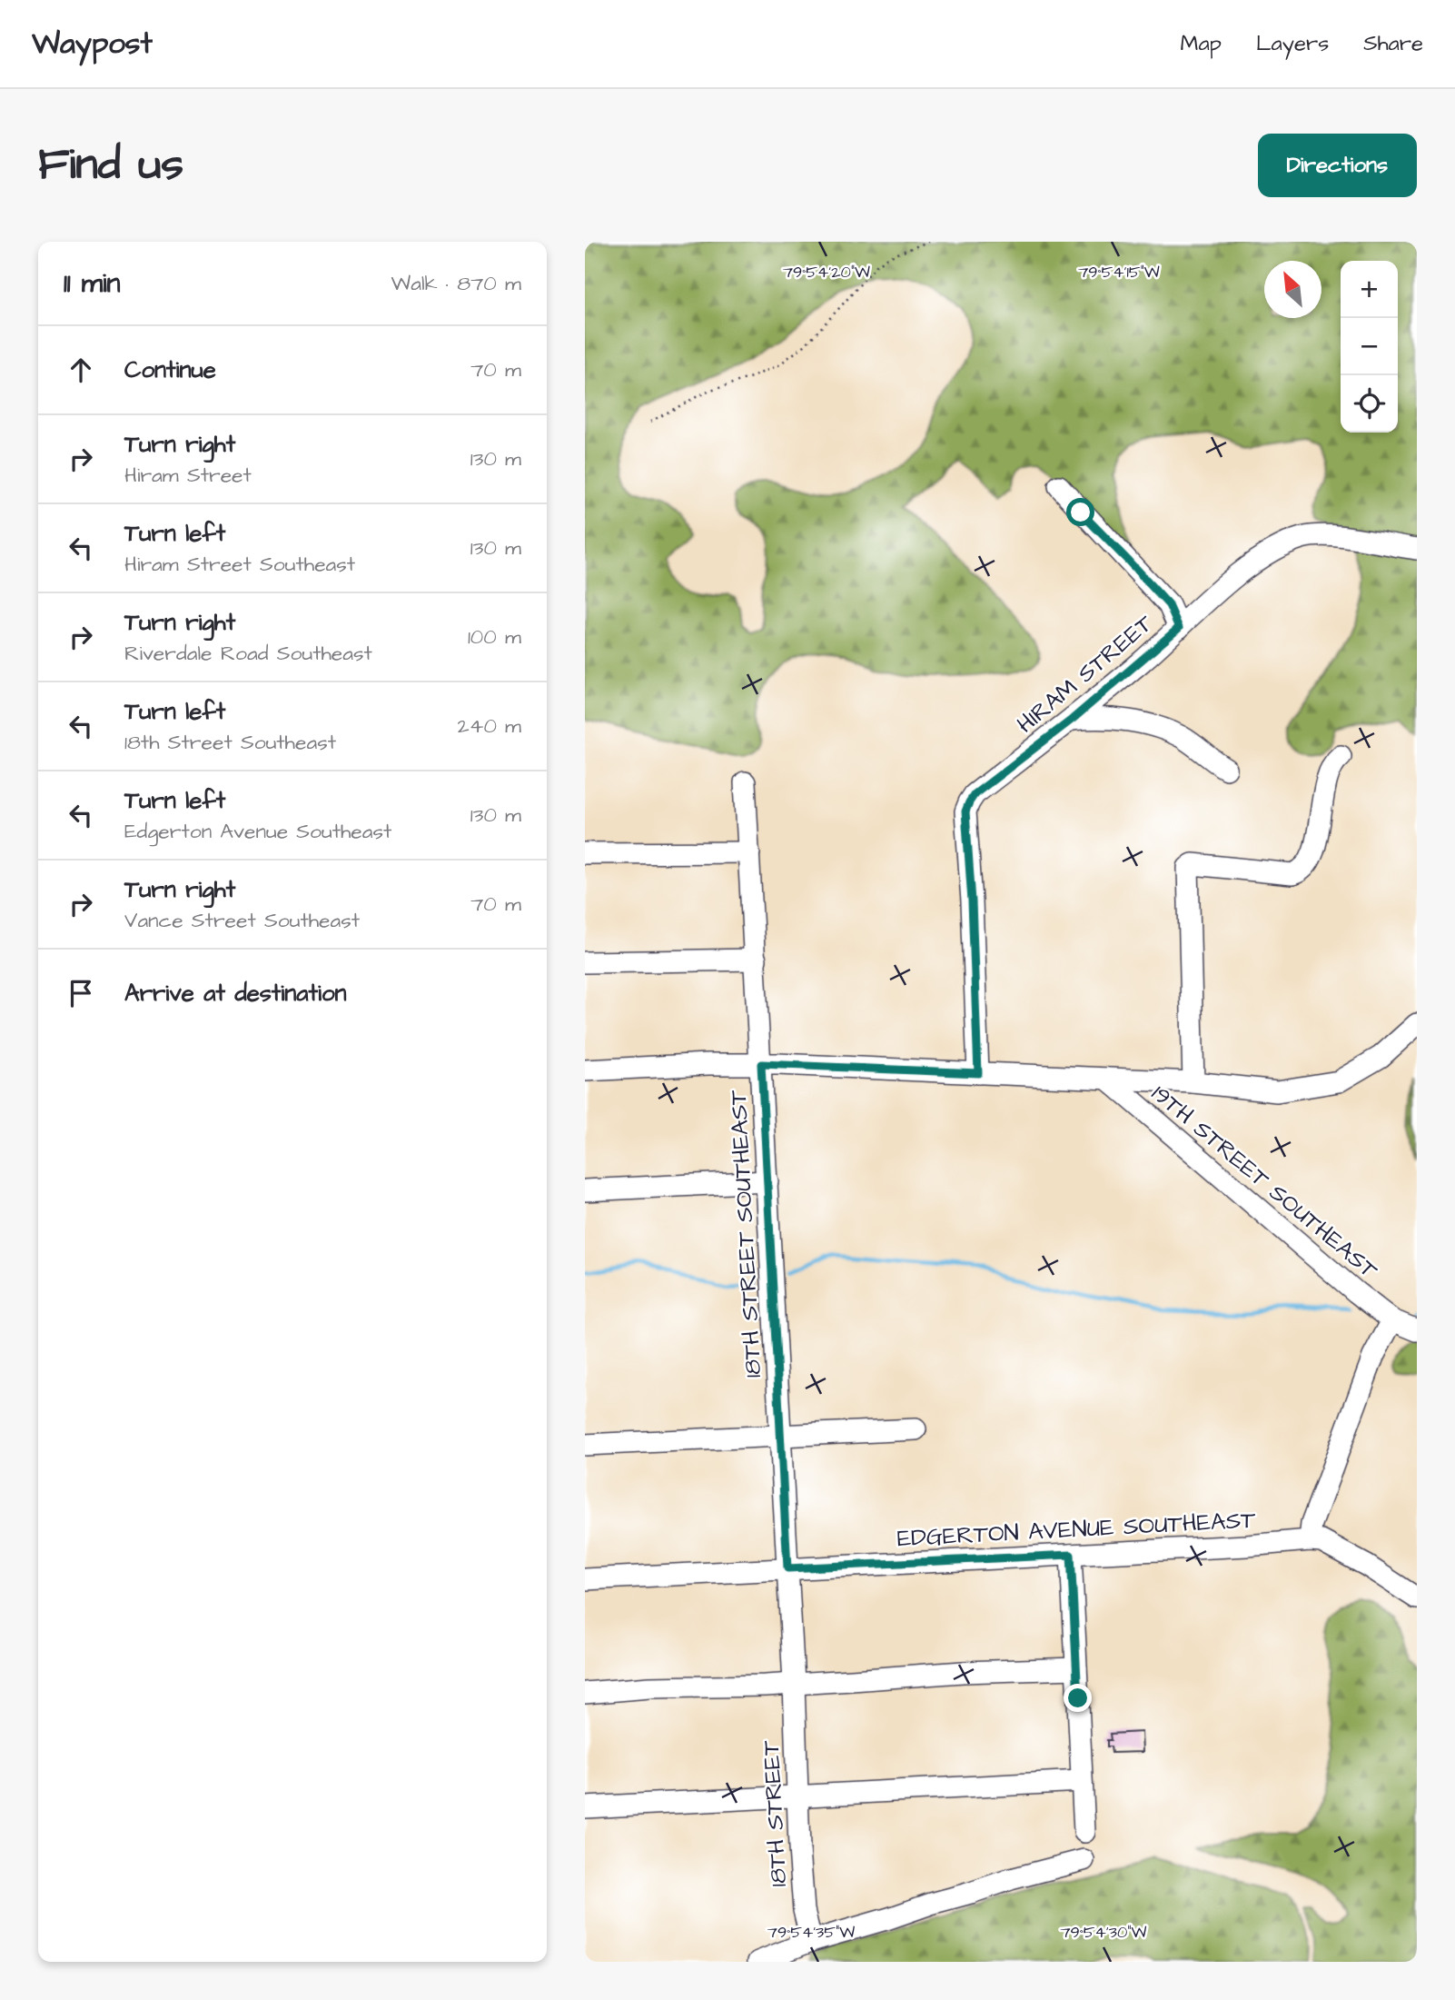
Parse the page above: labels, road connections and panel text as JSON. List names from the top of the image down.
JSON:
{
  "streets": {
    "street": [
      "HIRAM STREET",
      "19TH STREET SOUTHEAST",
      "18TH STREET SOUTHEAST",
      "EDGERTON AVENUE SOUTHEAST",
      "18TH STREET"
    ]
  },
  "crossings": [
    ["18TH STREET SOUTHEAST", "EDGERTON AVENUE SOUTHEAST"],
    ["18TH STREET SOUTHEAST", "18TH STREET"]
  ],
  "north": "top left",
  "page": {
    "header": "Waypost",
    "nav": ["Map", "Layers", "Share"],
    "buttons": "Directions",
    "title": "Find us",
    "heading": ["11 min", "Walk · 870 m"],
    "map_buttons": ["+", "−"],
    "list": [
      ["Continue", "70 m"],
      ["Turn right", "Hiram Street", "130 m"],
      ["Turn left", "Hiram Street Southeast", "130 m"],
      ["Turn right", "Riverdale Road Southeast", "100 m"],
      ["Turn left", "18th Street Southeast", "240 m"],
      ["Turn left", "Edgerton Avenue Southeast", "130 m"],
      ["Turn right", "Vance Street Southeast", "70 m"],
      "Arrive at destination"
    ]
  },
  "coordinates": [
    "79°54'20\"W",
    "79°54'15\"W",
    "79°54'35\"W",
    "79°54'30\"W"
  ]
}
